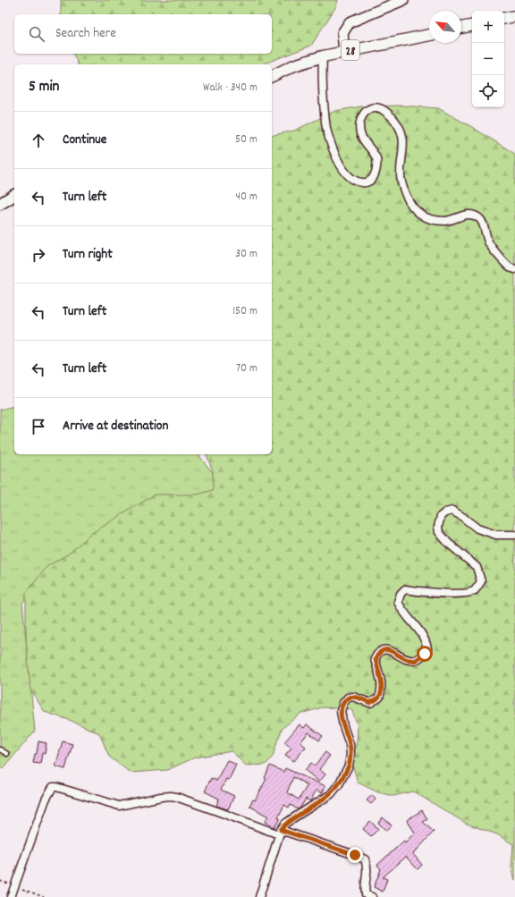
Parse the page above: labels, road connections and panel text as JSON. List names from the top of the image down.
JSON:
{
  "streets": {
    "main road": ["28"]
  },
  "north": "top left",
  "page": {
    "map_buttons": ["+", "−"],
    "search": "Search here",
    "heading": ["5 min", "Walk · 340 m"],
    "list": [
      ["Continue", "50 m"],
      ["Turn left", "40 m"],
      ["Turn right", "30 m"],
      ["Turn left", "150 m"],
      ["Turn left", "70 m"],
      "Arrive at destination"
    ]
  }
}
